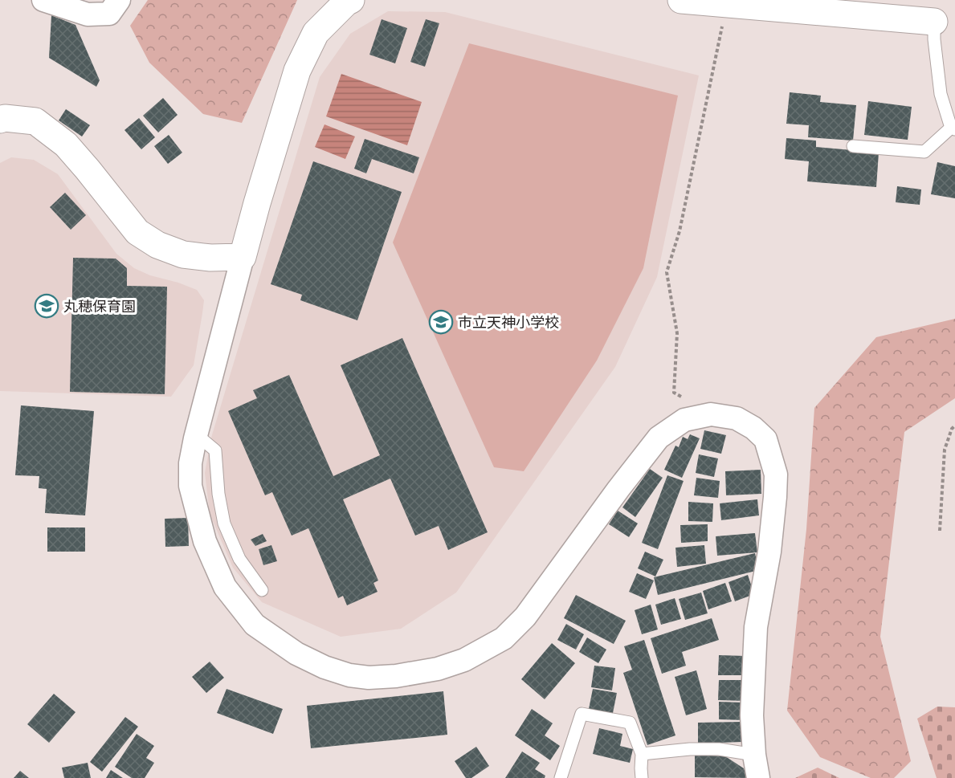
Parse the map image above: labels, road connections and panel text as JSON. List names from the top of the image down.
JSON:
{
  "places": {
    "school or university": ["丸穂保育園", "市立天神小学校"]
  }
}
